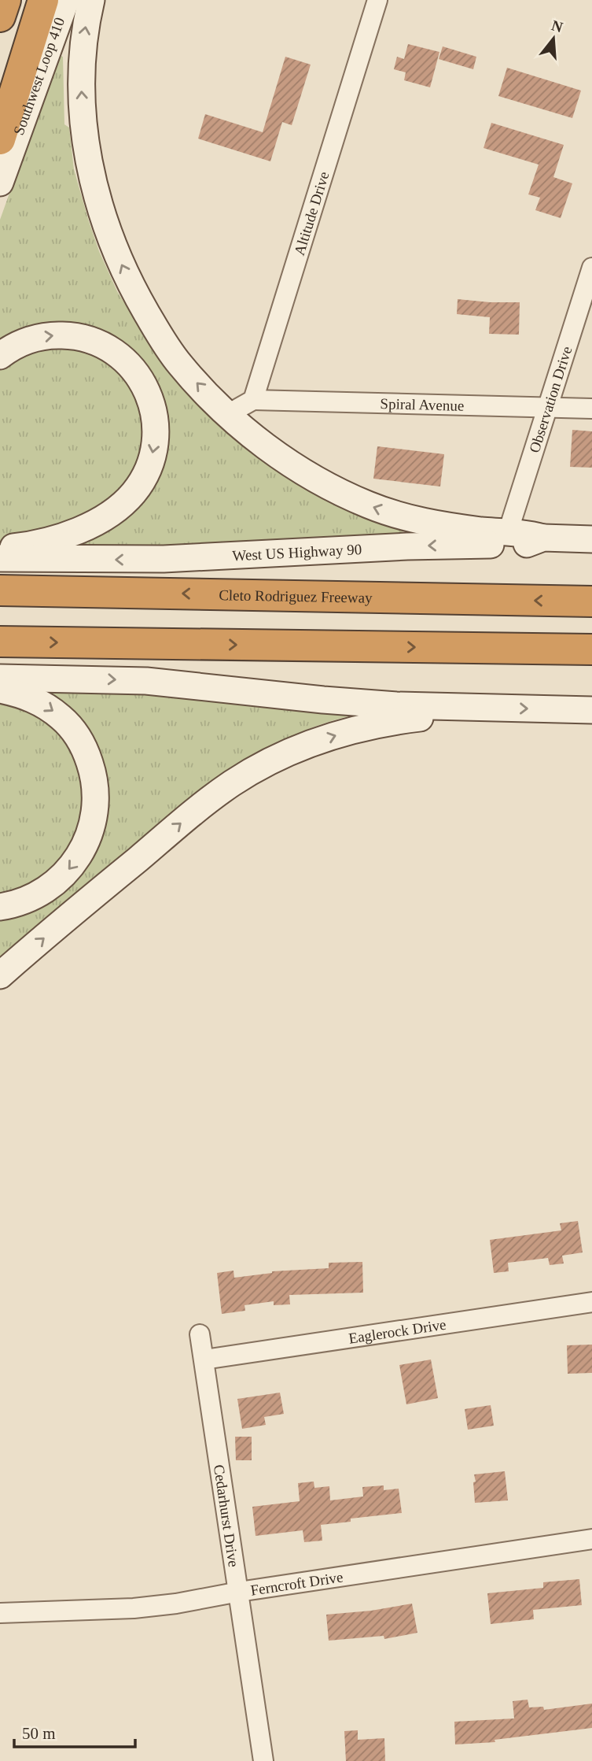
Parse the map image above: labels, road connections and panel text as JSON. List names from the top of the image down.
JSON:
{
  "streets": {
    "highway": ["Cleto Rodriguez Freeway"],
    "main road": ["Southwest Loop 410", "West US Highway 90"],
    "street": [
      "Altitude Drive",
      "Observation Drive",
      "Spiral Avenue",
      "Eaglerock Drive",
      "Cedarhurst Drive",
      "Ferncroft Drive"
    ]
  },
  "crossings": [
    ["Altitude Drive", "Spiral Avenue"],
    ["Observation Drive", "Spiral Avenue"],
    ["Eaglerock Drive", "Cedarhurst Drive"],
    ["Cedarhurst Drive", "Ferncroft Drive"]
  ],
  "scale_bar": "50 m",
  "north": "top"
}
